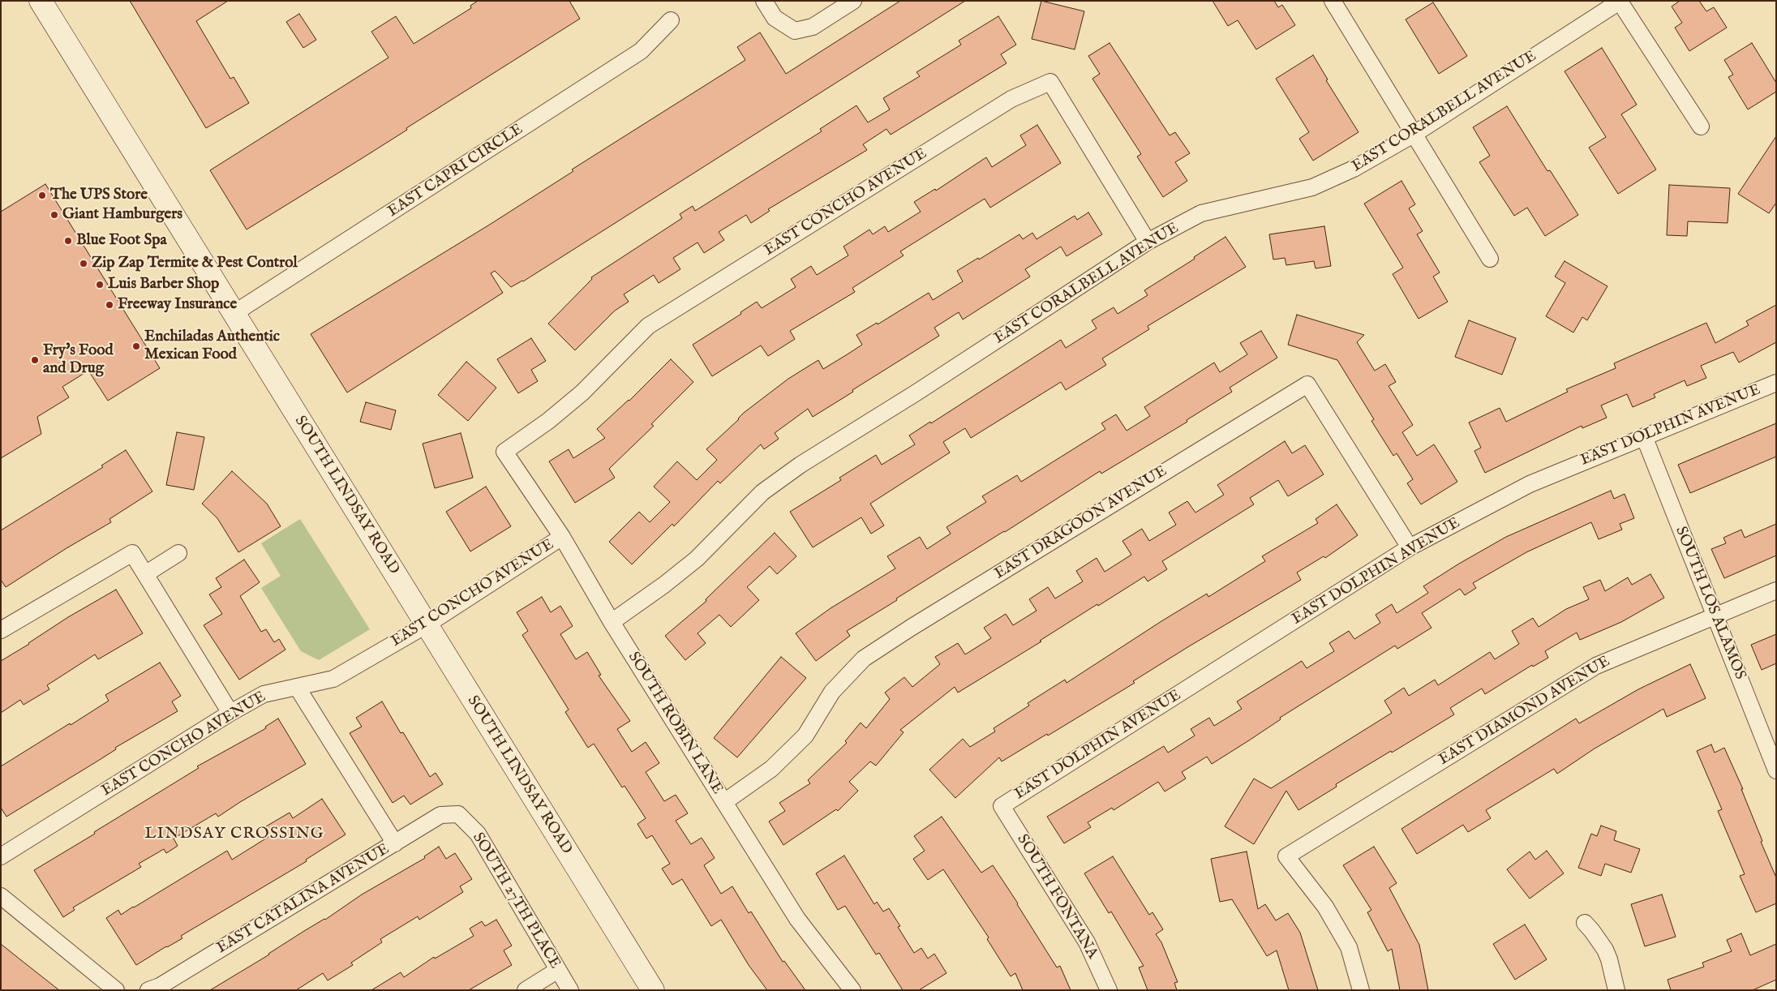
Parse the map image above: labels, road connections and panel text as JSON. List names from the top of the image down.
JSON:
{
  "streets": {
    "main road": ["SOUTH LINDSAY ROAD"],
    "street": [
      "EAST CORALBELL AVENUE",
      "EAST CAPRI CIRCLE",
      "EAST CONCHO AVENUE",
      "EAST DOLPHIN AVENUE",
      "EAST DRAGOON AVENUE",
      "SOUTH LOS ALAMOS",
      "EAST DIAMOND AVENUE",
      "SOUTH ROBIN LANE",
      "SOUTH FONTANA",
      "EAST CATALINA AVENUE",
      "SOUTH 27TH PLACE"
    ]
  },
  "crossings": [
    ["EAST CORALBELL AVENUE", "EAST CONCHO AVENUE"],
    ["EAST CORALBELL AVENUE", "SOUTH ROBIN LANE"],
    ["EAST CAPRI CIRCLE", "SOUTH LINDSAY ROAD"],
    ["EAST CONCHO AVENUE", "SOUTH LINDSAY ROAD"],
    ["EAST CONCHO AVENUE", "SOUTH ROBIN LANE"],
    ["EAST DOLPHIN AVENUE", "EAST DRAGOON AVENUE"],
    ["EAST DOLPHIN AVENUE", "SOUTH LOS ALAMOS"],
    ["EAST DOLPHIN AVENUE", "SOUTH FONTANA"],
    ["EAST DRAGOON AVENUE", "SOUTH ROBIN LANE"],
    ["SOUTH LOS ALAMOS", "EAST DIAMOND AVENUE"],
    ["EAST CATALINA AVENUE", "SOUTH 27TH PLACE"]
  ],
  "districts": ["LINDSAY CROSSING"],
  "places": [
    "The UPS Store",
    "Giant Hamburgers",
    "Blue Foot Spa",
    "Zip Zap Termite & Pest Control",
    "Luis Barber Shop",
    "Freeway Insurance",
    "Enchiladas Authentic Mexican Food",
    "Fry's Food and Drug"
  ]
}
